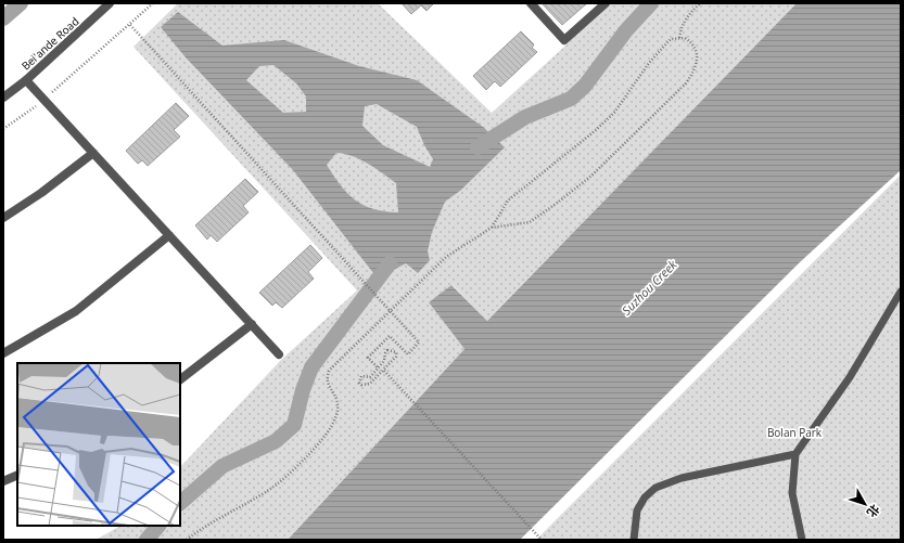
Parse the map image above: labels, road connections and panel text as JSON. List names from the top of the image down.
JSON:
{
  "streets": {
    "street": ["Bei'ande Road"]
  },
  "water": ["Suzhou Creek"],
  "parks": ["Bolan Park"],
  "north": "bottom right"
}
